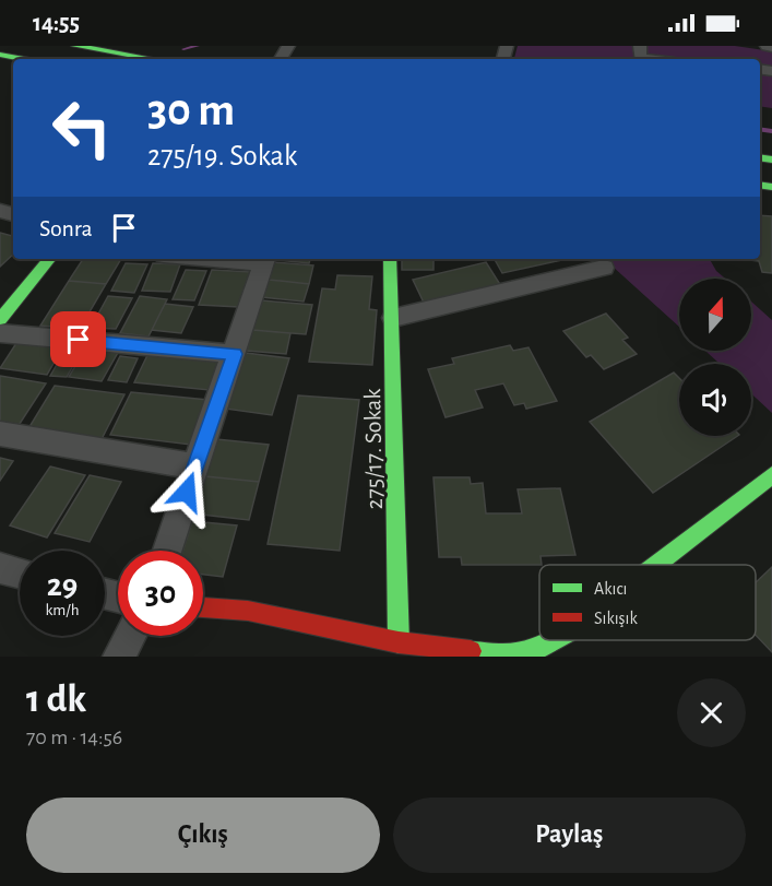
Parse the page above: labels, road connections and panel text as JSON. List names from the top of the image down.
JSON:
{
  "streets": {
    "street": ["275/17. Sokak"]
  },
  "legend": ["Akıcı", "Sıkışık"],
  "north": "top",
  "page": {
    "status": "14:55",
    "turn": ["30 m", "275/19. Sokak"],
    "then": "Sonra",
    "speed": "29 km/h",
    "limit": "30",
    "heading": ["1 dk", "70 m · 14:56"],
    "buttons": ["Çıkış", "Paylaş"]
  }
}
